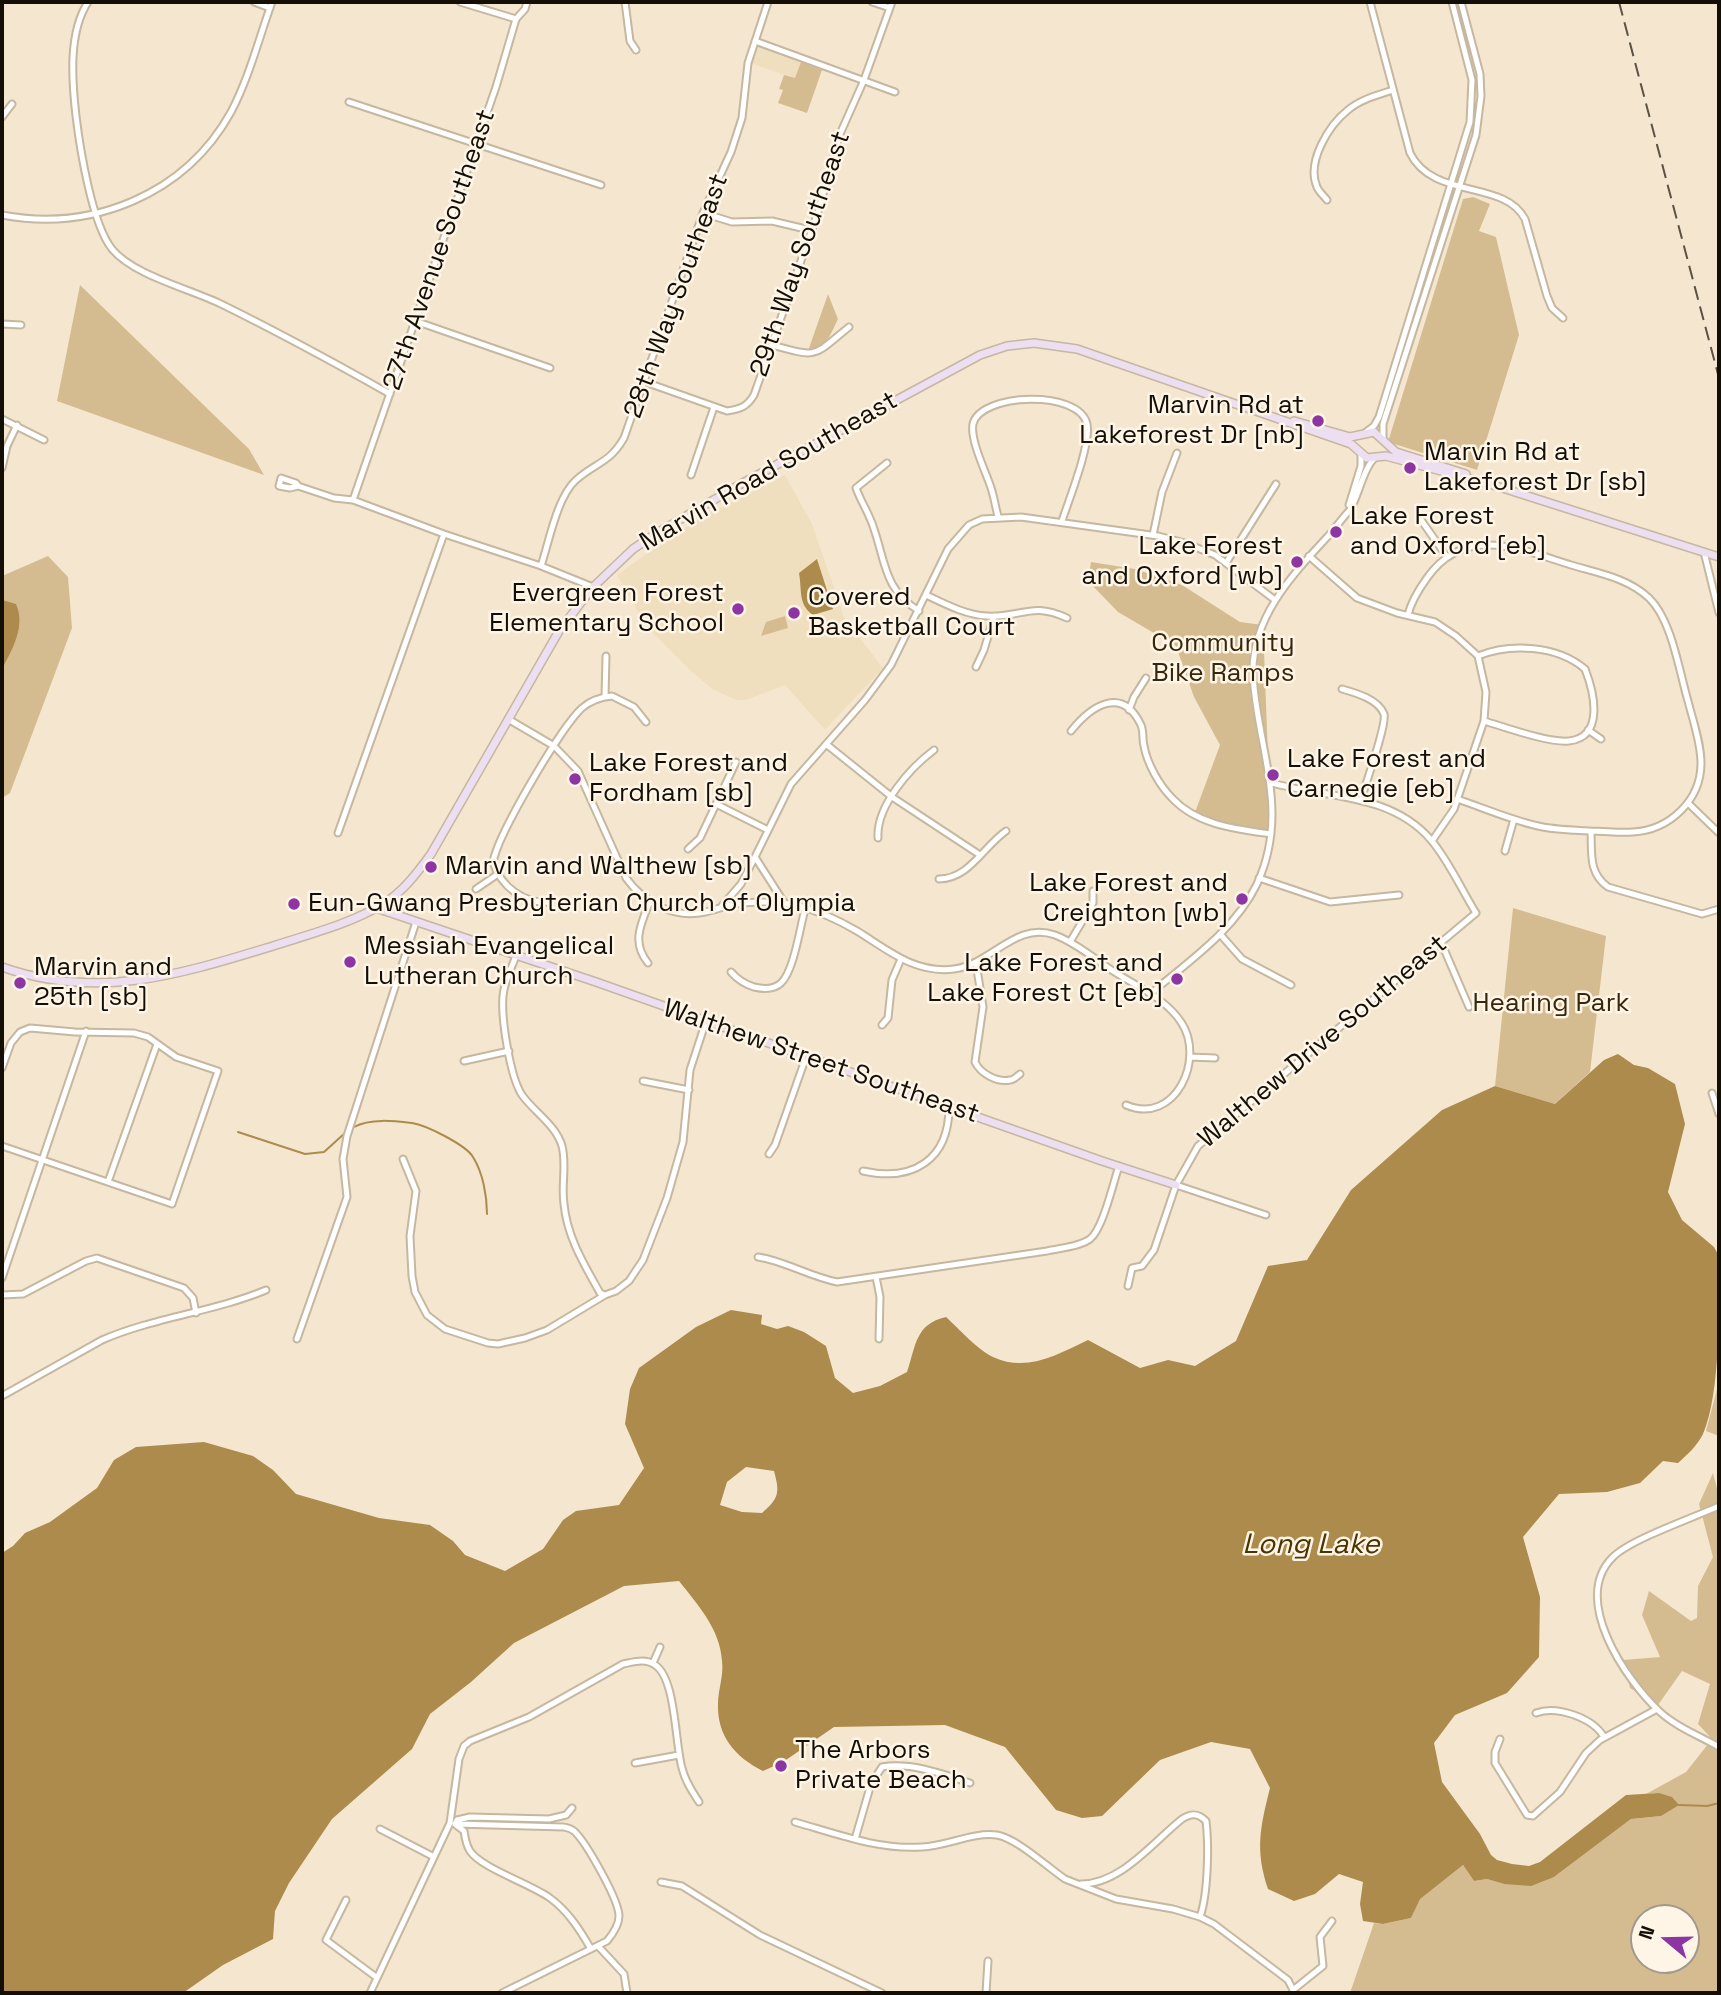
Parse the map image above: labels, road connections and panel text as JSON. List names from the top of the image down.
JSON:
{
  "streets": {
    "street": [
      "27th Avenue Southeast",
      "29th Way Southeast",
      "28th Way Southeast",
      "Marvin Road Southeast",
      "Walthew Drive Southeast",
      "Walthew Street Southeast"
    ]
  },
  "crossings": [
    ["29th Way Southeast", "28th Way Southeast"],
    ["Marvin Road Southeast", "Walthew Street Southeast"],
    ["Walthew Drive Southeast", "Walthew Street Southeast"]
  ],
  "water": ["Long Lake"],
  "parks": ["Community Bike Ramps", "Hearing Park"],
  "places": [
    "Marvin Rd at Lakeforest Dr [nb]",
    "Marvin Rd at Lakeforest Dr [sb]",
    "Lake Forest and Oxford [eb]",
    "Lake Forest and Oxford [wb]",
    "Evergreen Forest Elementary School",
    "Covered Basketball Court",
    "Lake Forest and Carnegie [eb]",
    "Lake Forest and Fordham [sb]",
    "Marvin and Walthew [sb]",
    "Lake Forest and Creighton [wb]",
    "Eun-Gwang Presbyterian Church of Olympia",
    "Messiah Evangelical Lutheran Church",
    "Lake Forest and Lake Forest Ct [eb]",
    "Marvin and 25th [sb]",
    "The Arbors Private Beach"
  ],
  "north": "left"
}
